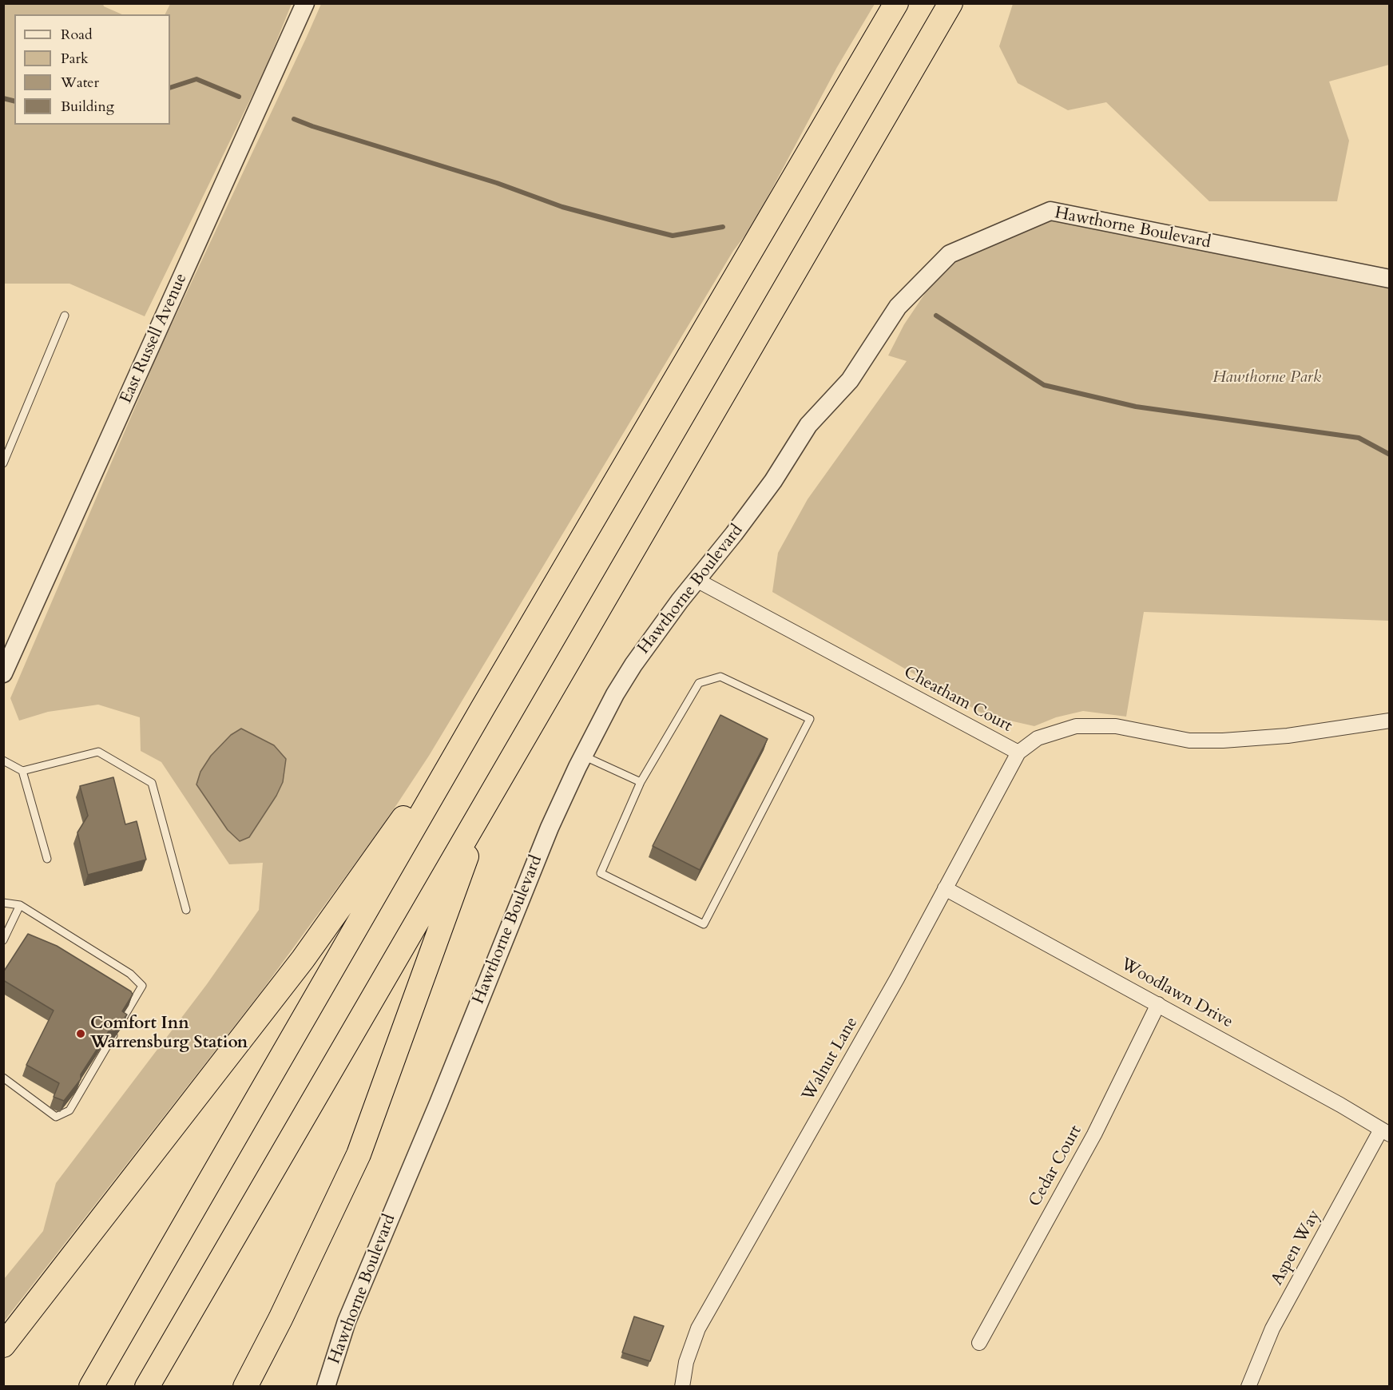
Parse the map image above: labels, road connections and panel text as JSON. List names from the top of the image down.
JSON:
{
  "streets": {
    "street": [
      "Hawthorne Boulevard",
      "East Russell Avenue",
      "Cheatham Court",
      "Woodlawn Drive",
      "Walnut Lane",
      "Cedar Court",
      "Aspen Way"
    ]
  },
  "crossings": [
    ["Hawthorne Boulevard", "Cheatham Court"],
    ["Cheatham Court", "Walnut Lane"],
    ["Woodlawn Drive", "Walnut Lane"],
    ["Woodlawn Drive", "Cedar Court"],
    ["Woodlawn Drive", "Aspen Way"]
  ],
  "parks": ["Hawthorne Park"],
  "places": ["Comfort Inn Warrensburg Station"],
  "legend": [
    "Road",
    "Park",
    "Water",
    "Building"
  ]
}
